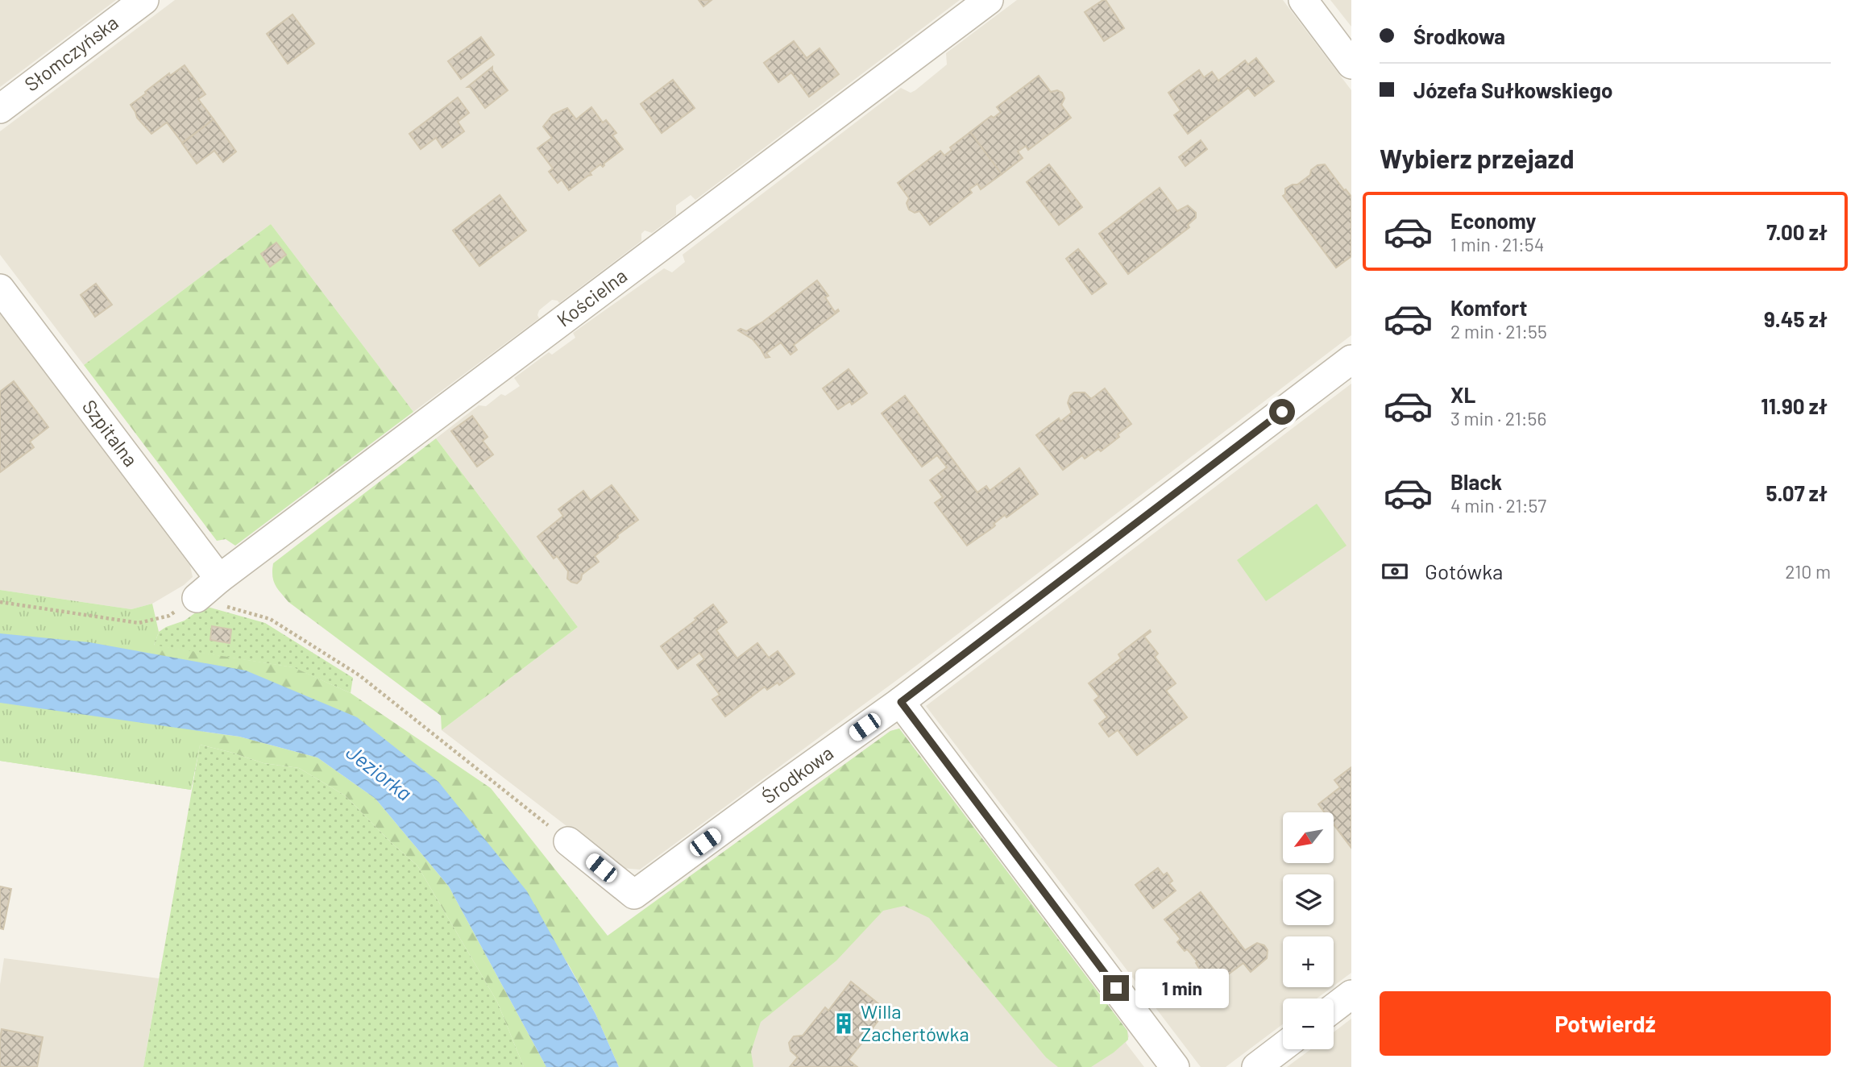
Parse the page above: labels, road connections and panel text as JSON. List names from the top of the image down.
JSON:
{
  "streets": {
    "street": [
      "Słomczyńska",
      "Kościelna",
      "Szpitalna",
      "Środkowa"
    ]
  },
  "crossings": [
    ["Kościelna", "Szpitalna"]
  ],
  "water": ["Jeziorka"],
  "places": {
    "building": ["Willa Zachertówka"]
  },
  "north": "bottom left",
  "page": {
    "banner": ["Środkowa", "Józefa Sułkowskiego"],
    "heading": "Wybierz przejazd",
    "list": [
      {
        "name": "Economy",
        "note": "1 min · 21:54",
        "value": "7.00 zł"
      },
      {
        "name": "Komfort",
        "note": "2 min · 21:55",
        "value": "9.45 zł"
      },
      {
        "name": "XL",
        "note": "3 min · 21:56",
        "value": "11.90 zł"
      },
      {
        "name": "Black",
        "note": "4 min · 21:57",
        "value": "5.07 zł"
      }
    ],
    "pay": ["Gotówka", "210 m"],
    "map_buttons": ["+", "−"],
    "bubble": "1 min",
    "buttons": "Potwierdź"
  }
}
